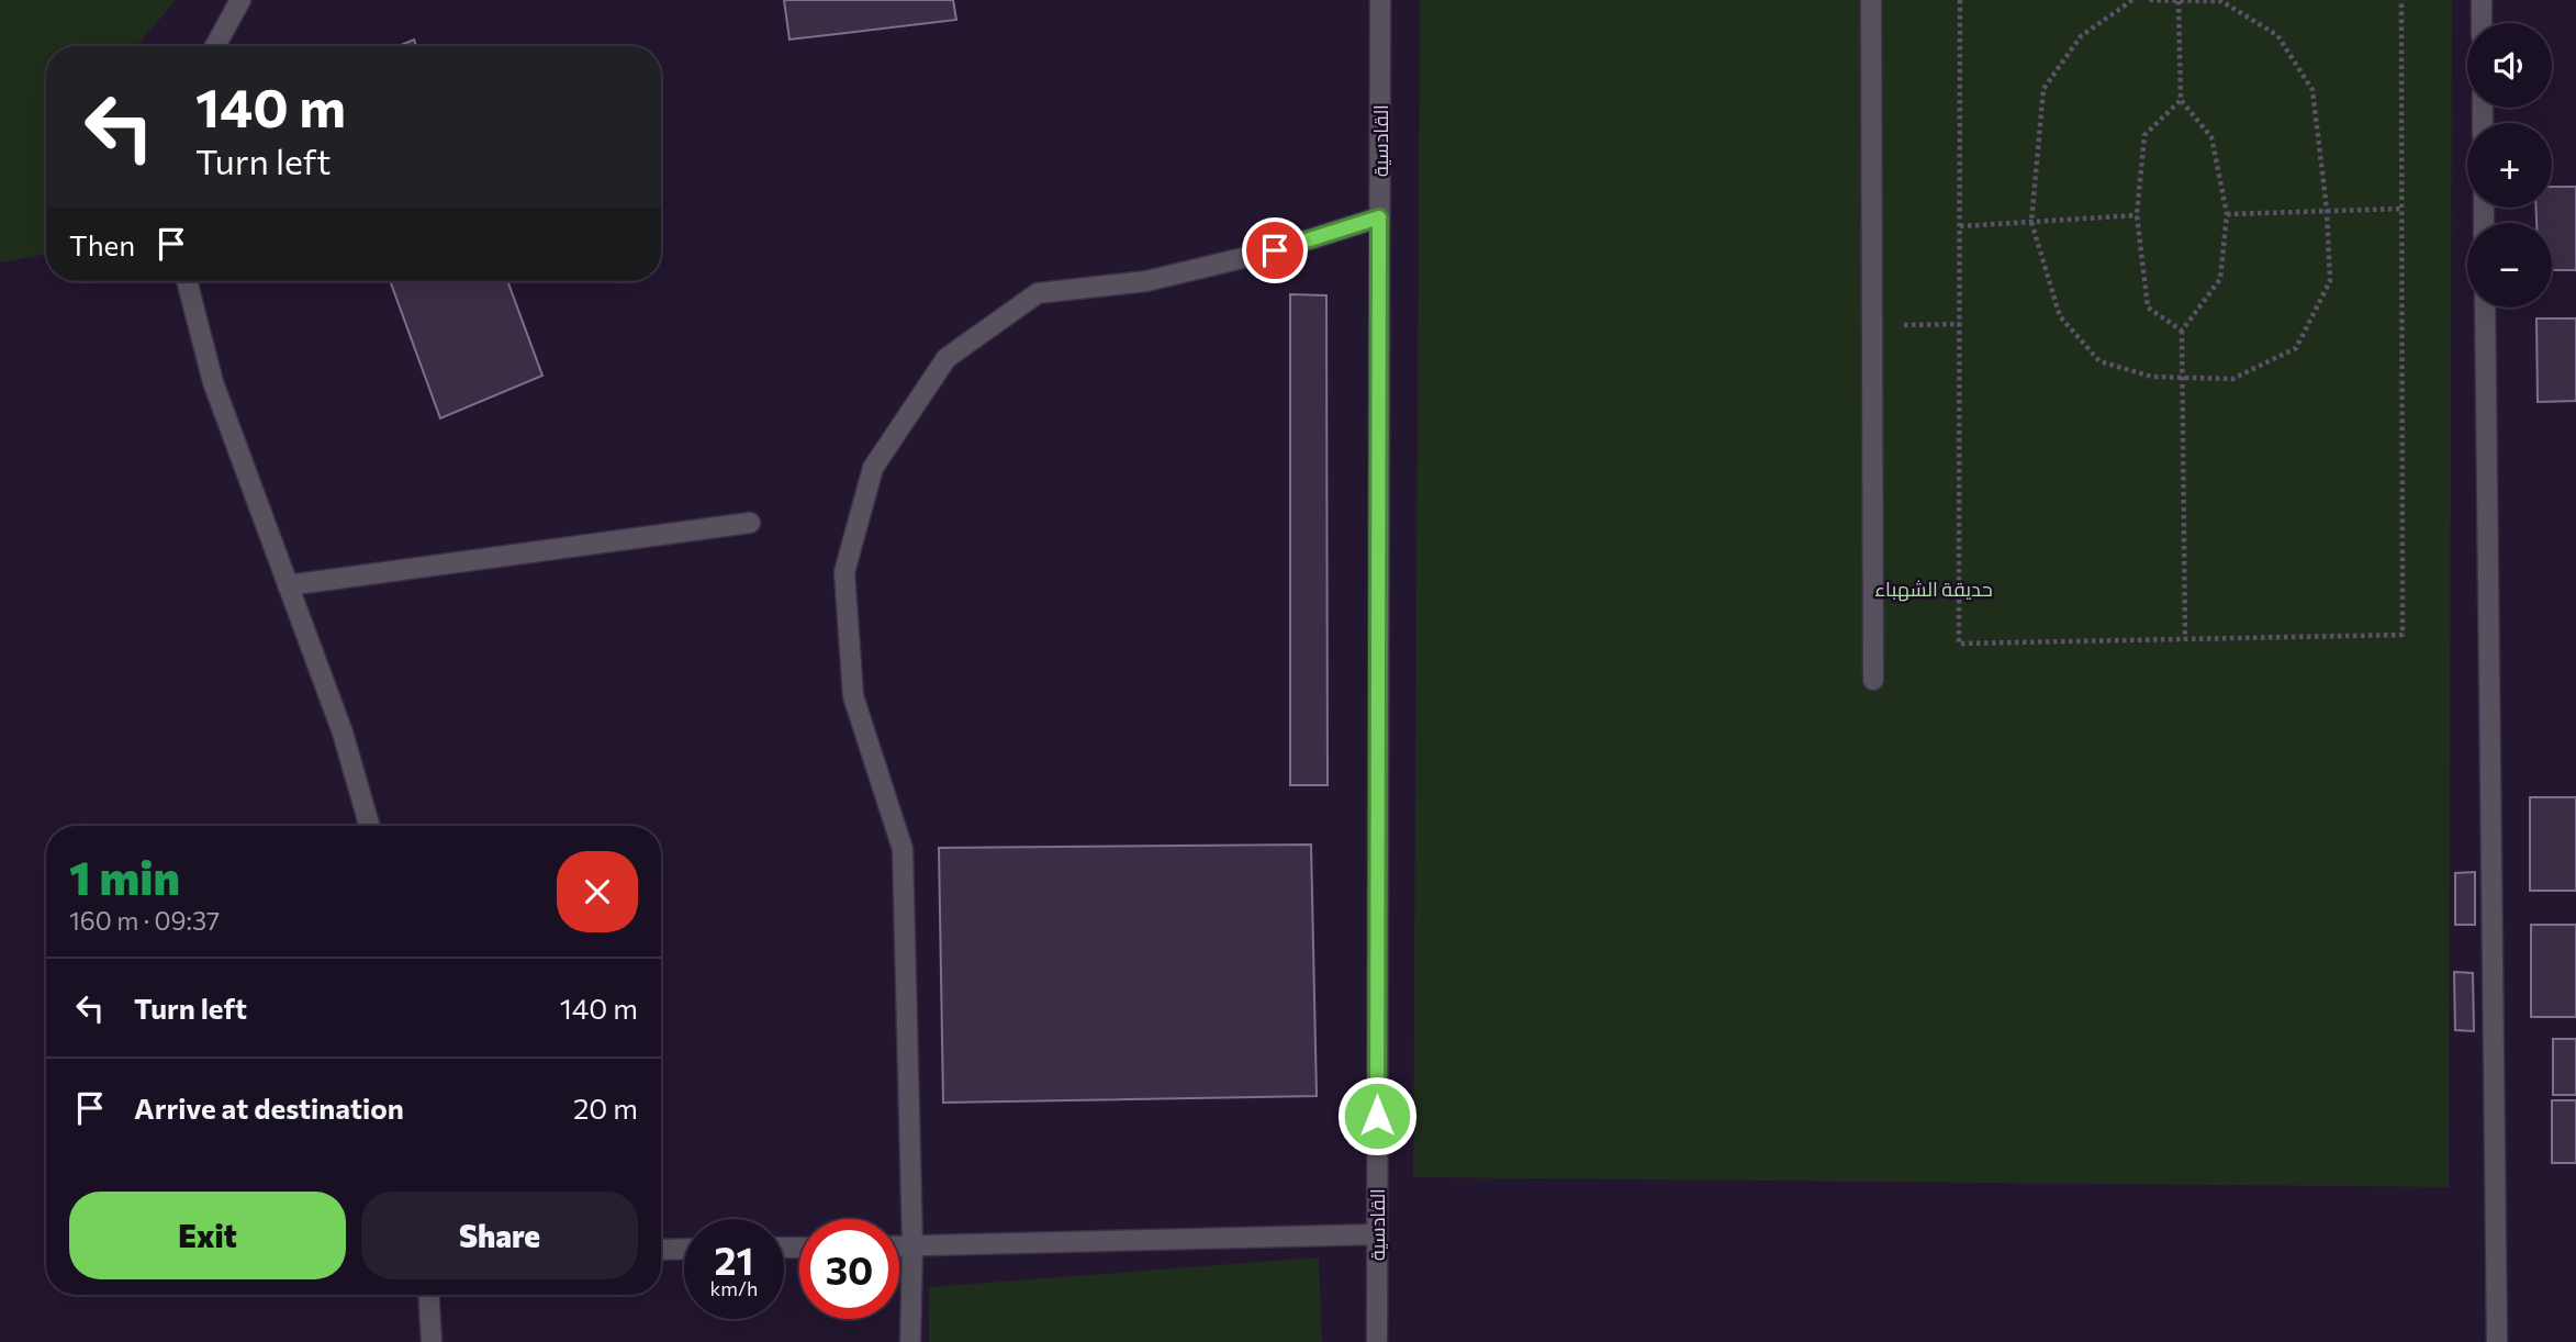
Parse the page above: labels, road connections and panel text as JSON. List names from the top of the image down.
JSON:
{
  "streets": {
    "street": ["القادسية"]
  },
  "parks": ["حديقة الشهباء"],
  "page": {
    "map_buttons": ["+", "−"],
    "turn": ["140 m", "Turn left"],
    "then": "Then",
    "heading": ["1 min", "160 m · 09:37"],
    "list": [
      {
        "name": "Turn left",
        "value": "140 m"
      },
      {
        "name": "Arrive at destination",
        "value": "20 m"
      }
    ],
    "buttons": ["Exit", "Share"],
    "speed": "21 km/h",
    "limit": "30"
  }
}
